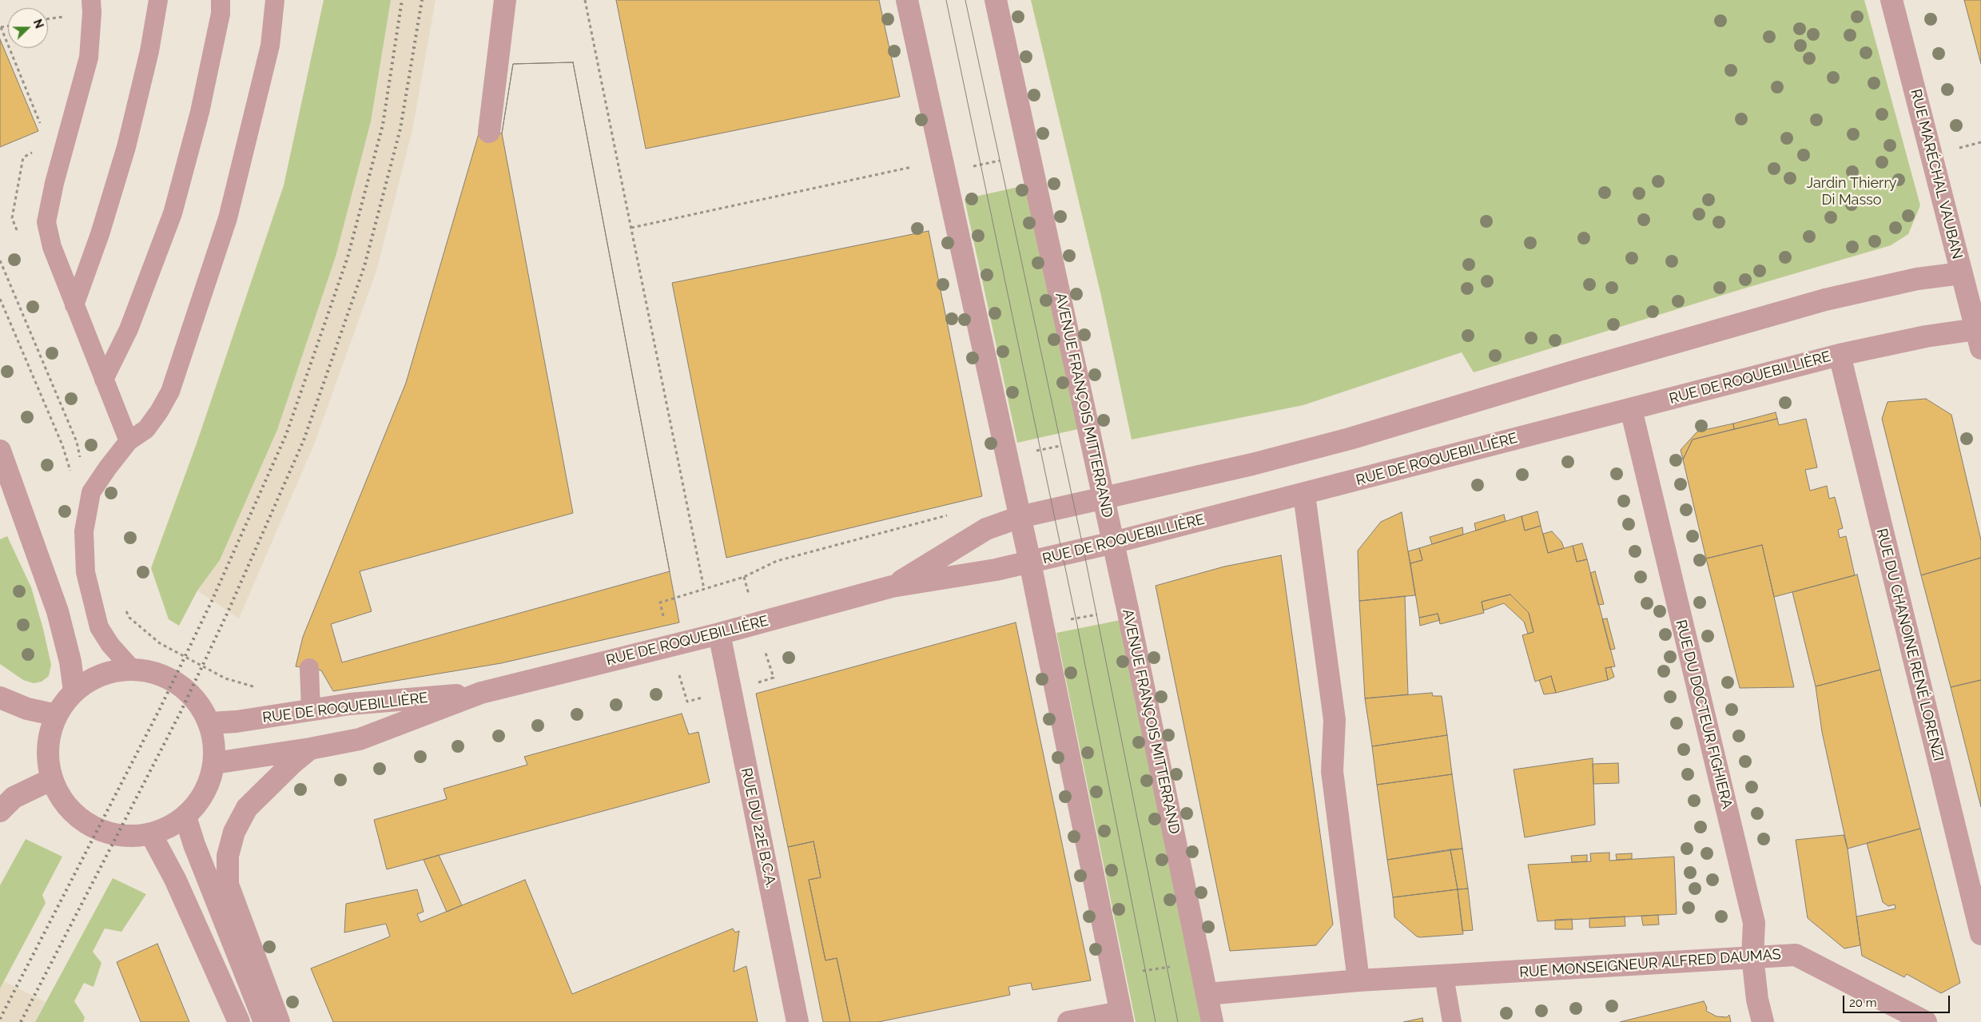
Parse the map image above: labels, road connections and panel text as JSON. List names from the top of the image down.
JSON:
{
  "streets": {
    "street": [
      "RUE MARÉCHAL VAUBAN",
      "RUE DE ROQUEBILLIÈRE",
      "AVENUE FRANÇOIS MITTERRAND",
      "RUE DU CHANOINE RENÉ LORENZI",
      "RUE DU DOCTEUR FIGHIERA",
      "RUE DU 22E B.C.A.",
      "RUE MONSEIGNEUR ALFRED DAUMAS"
    ]
  },
  "crossings": [
    ["RUE MARÉCHAL VAUBAN", "RUE DE ROQUEBILLIÈRE"],
    ["RUE DE ROQUEBILLIÈRE", "AVENUE FRANÇOIS MITTERRAND"],
    ["RUE DE ROQUEBILLIÈRE", "RUE DU CHANOINE RENÉ LORENZI"],
    ["RUE DE ROQUEBILLIÈRE", "RUE DU DOCTEUR FIGHIERA"],
    ["RUE DE ROQUEBILLIÈRE", "RUE DU 22E B.C.A."],
    ["AVENUE FRANÇOIS MITTERRAND", "RUE MONSEIGNEUR ALFRED DAUMAS"],
    ["RUE DU DOCTEUR FIGHIERA", "RUE MONSEIGNEUR ALFRED DAUMAS"]
  ],
  "parks": ["Jardin Thierry Di Masso"],
  "scale_bar": "20 m",
  "north": "right"
}
